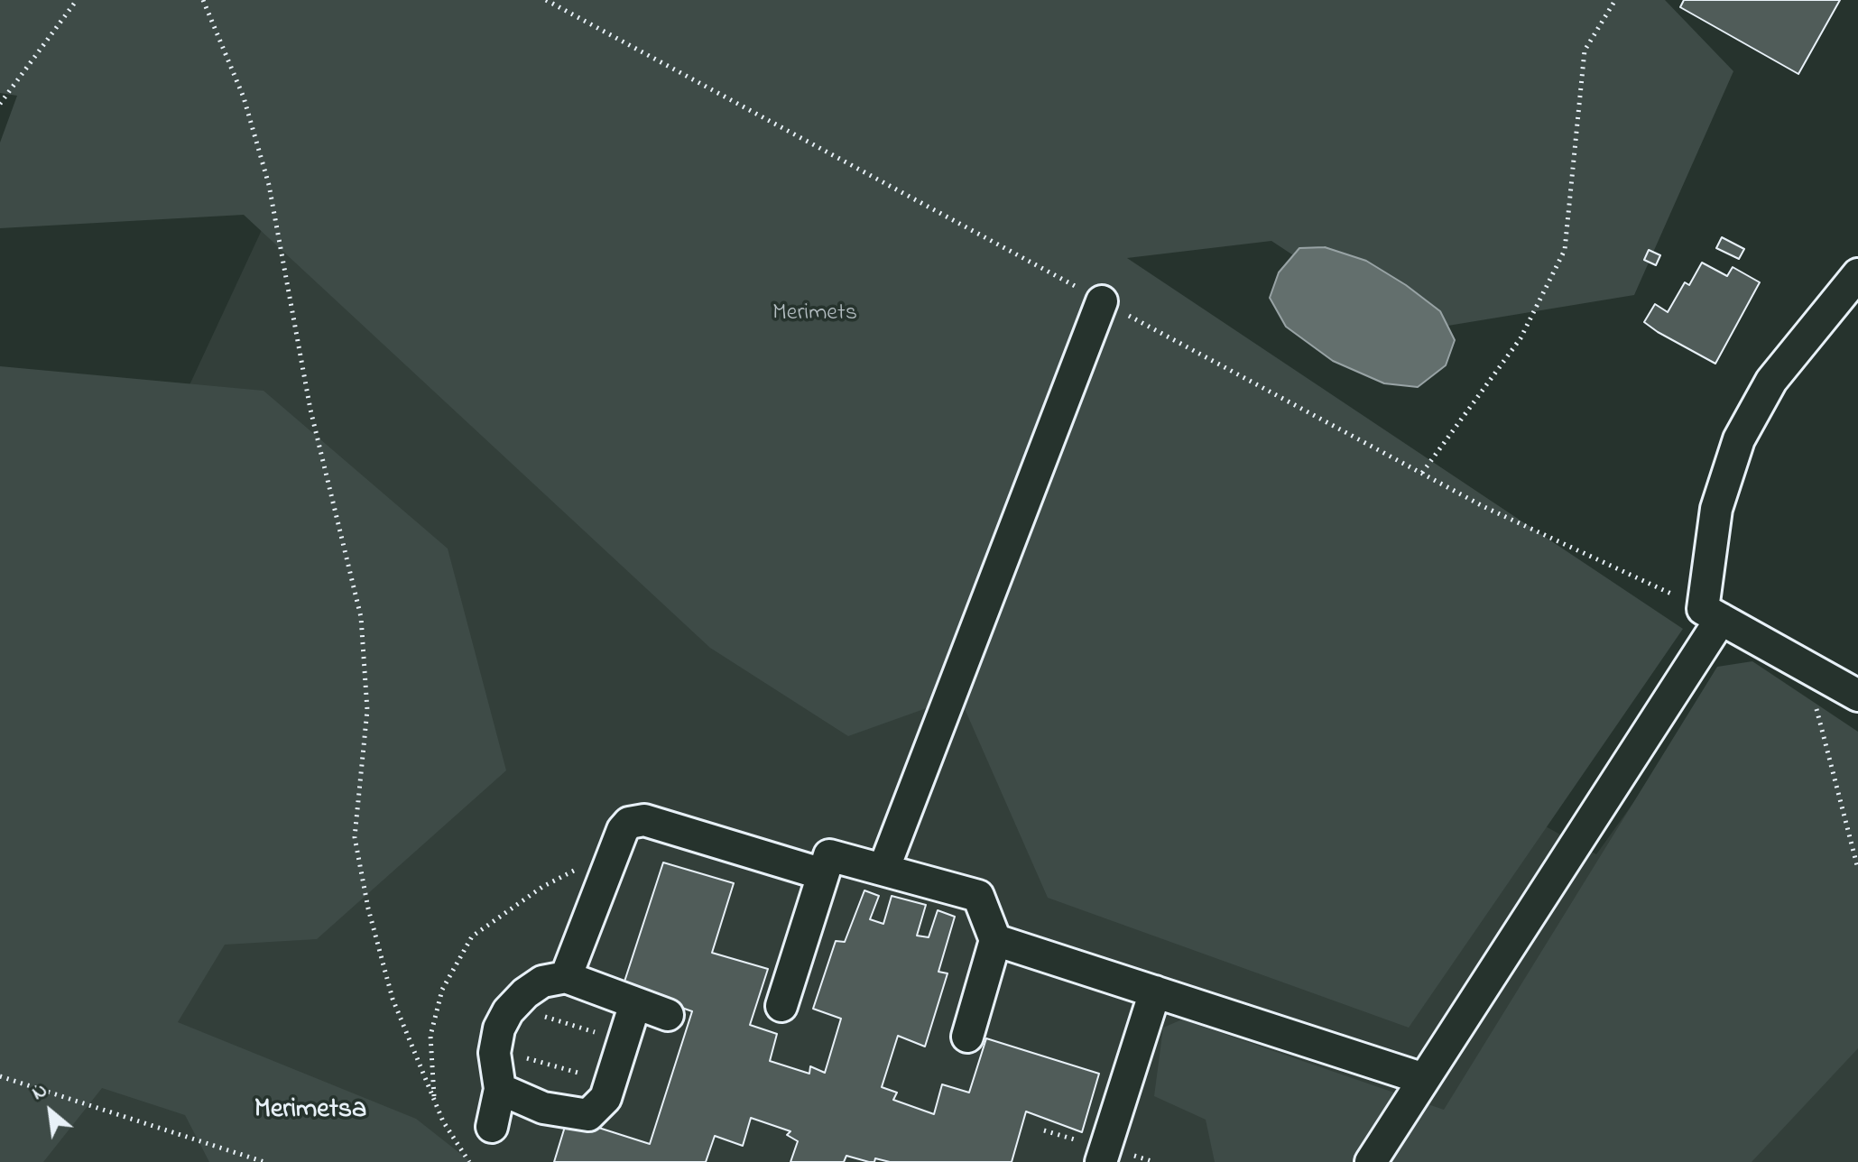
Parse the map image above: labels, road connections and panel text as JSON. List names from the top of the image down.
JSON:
{
  "districts": ["Merimetsa"],
  "parks": ["Merimets"],
  "north": "top left"
}
